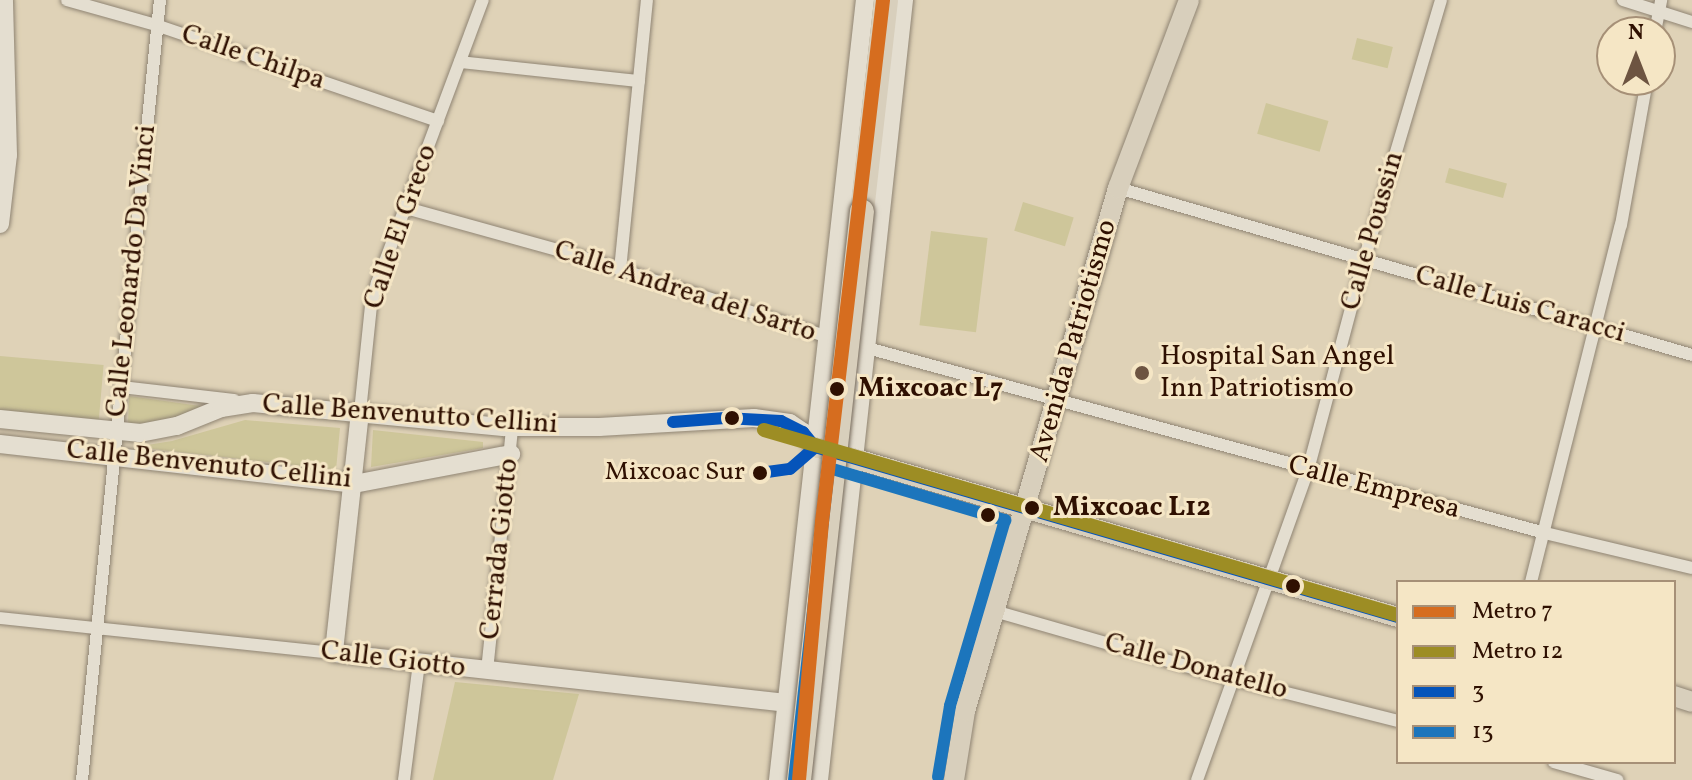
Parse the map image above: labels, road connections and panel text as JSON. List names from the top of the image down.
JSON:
{
  "streets": {
    "main road": ["Avenida Patriotismo"],
    "street": [
      "Calle Chilpa",
      "Calle El Greco",
      "Calle Poussin",
      "Calle Leonardo Da Vinci",
      "Calle Andrea del Sarto",
      "Calle Luis Caracci",
      "Calle Benvenutto Cellini",
      "Calle Benvenuto Cellini",
      "Calle Empresa",
      "Cerrada Giotto",
      "Calle Giotto",
      "Calle Donatello"
    ]
  },
  "crossings": [
    ["Calle Chilpa", "Calle El Greco"],
    ["Calle Chilpa", "Calle Leonardo Da Vinci"],
    ["Calle El Greco", "Calle Andrea del Sarto"],
    ["Calle El Greco", "Calle Benvenutto Cellini"],
    ["Calle El Greco", "Calle Benvenuto Cellini"],
    ["Calle El Greco", "Calle Giotto"],
    ["Calle Poussin", "Calle Luis Caracci"],
    ["Calle Poussin", "Calle Empresa"],
    ["Calle Poussin", "Calle Donatello"],
    ["Calle Leonardo Da Vinci", "Calle Benvenutto Cellini"],
    ["Calle Leonardo Da Vinci", "Calle Benvenuto Cellini"],
    ["Calle Leonardo Da Vinci", "Calle Giotto"],
    ["Calle Andrea del Sarto", "Avenida Patriotismo"],
    ["Calle Andrea del Sarto", "Calle Empresa"],
    ["Calle Luis Caracci", "Avenida Patriotismo"],
    ["Avenida Patriotismo", "Calle Empresa"],
    ["Avenida Patriotismo", "Calle Donatello"],
    ["Calle Benvenutto Cellini", "Cerrada Giotto"],
    ["Calle Benvenuto Cellini", "Cerrada Giotto"],
    ["Cerrada Giotto", "Calle Giotto"]
  ],
  "places": [
    "Hospital San Angel Inn Patriotismo",
    "Mixcoac L7",
    "Mixcoac Sur",
    "Mixcoac L12"
  ],
  "lines": [
    "metro line 7",
    "transit line 3",
    "metro line 12",
    "transit line 13"
  ],
  "legend": [
    "Metro 7",
    "Metro 12",
    "3",
    "13"
  ],
  "north": "top"
}
